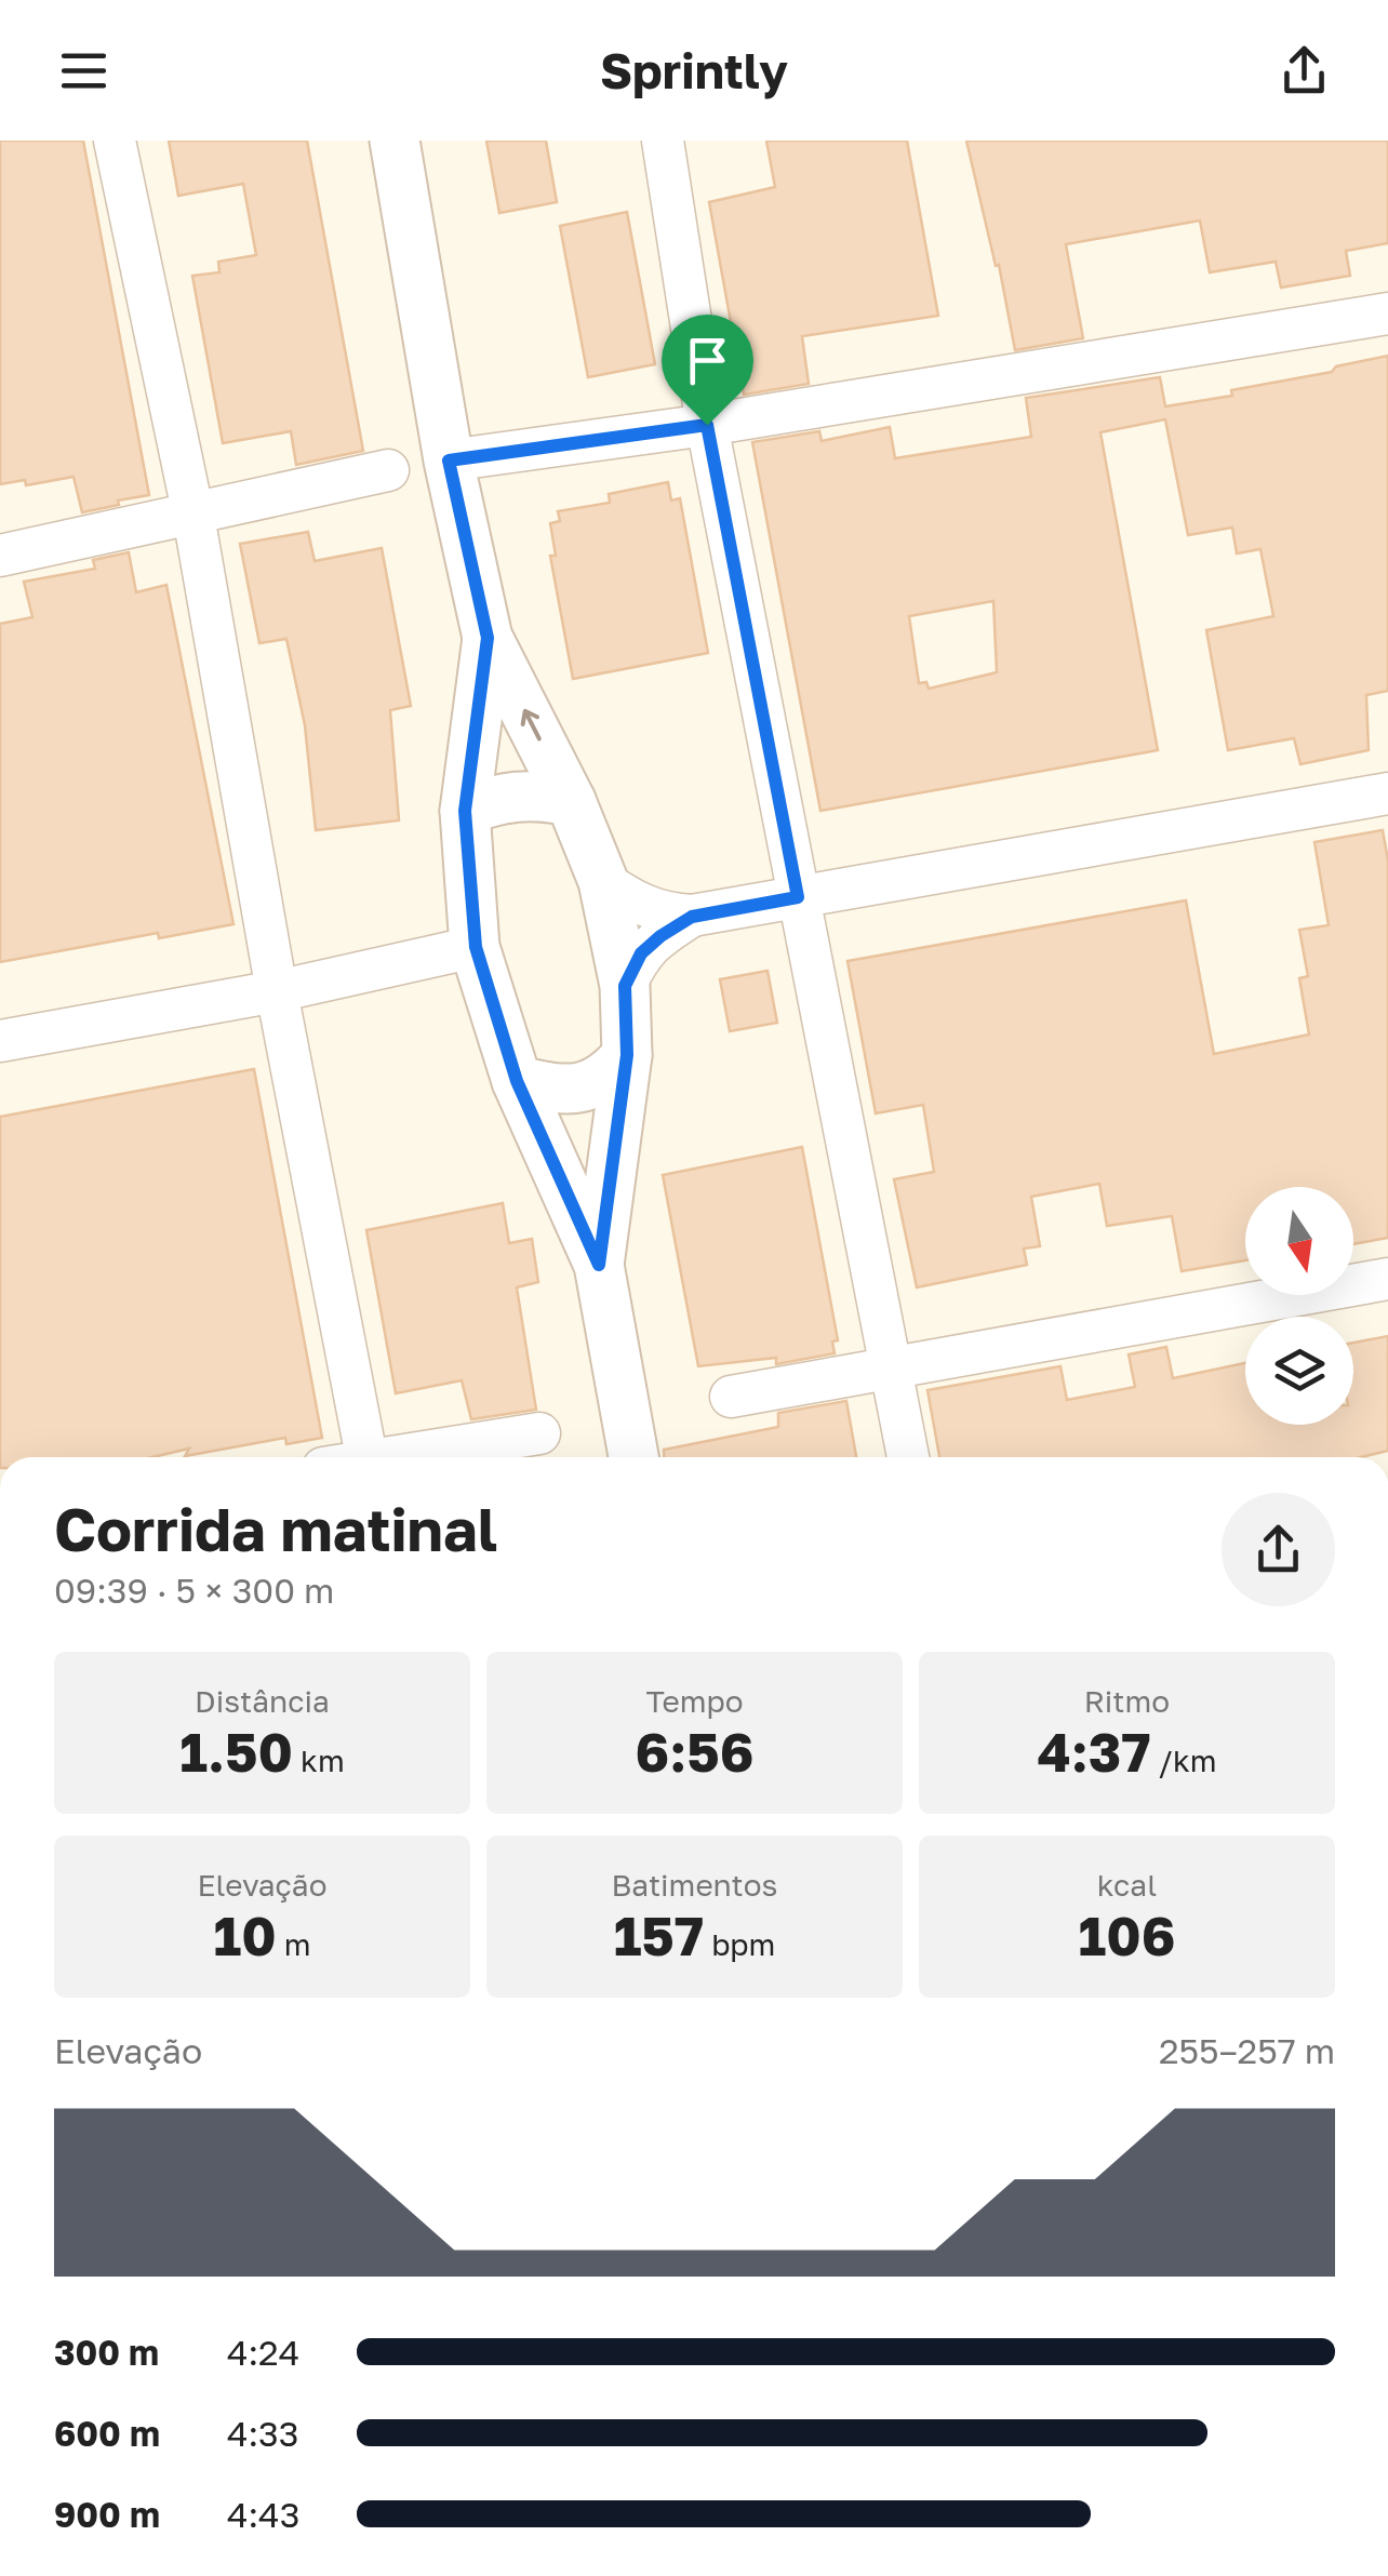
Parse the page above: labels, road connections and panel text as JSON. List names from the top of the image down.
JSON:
{
  "north": "bottom",
  "page": {
    "header": "Sprintly",
    "heading": ["Corrida matinal", "09:39 · 5 × 300 m"],
    "stats": [
      ["Distância", "1.50 km"],
      ["Tempo", "6:56"],
      ["Ritmo", "4:37 /km"],
      ["Elevação", "10 m"],
      ["Batimentos", "157 bpm"],
      ["kcal", "106"]
    ],
    "chart": ["Elevação", "255–257 m"],
    "list": [
      {
        "name": "300 m",
        "note": "4:24"
      },
      {
        "name": "600 m",
        "note": "4:33"
      },
      {
        "name": "900 m",
        "note": "4:43"
      }
    ]
  }
}
